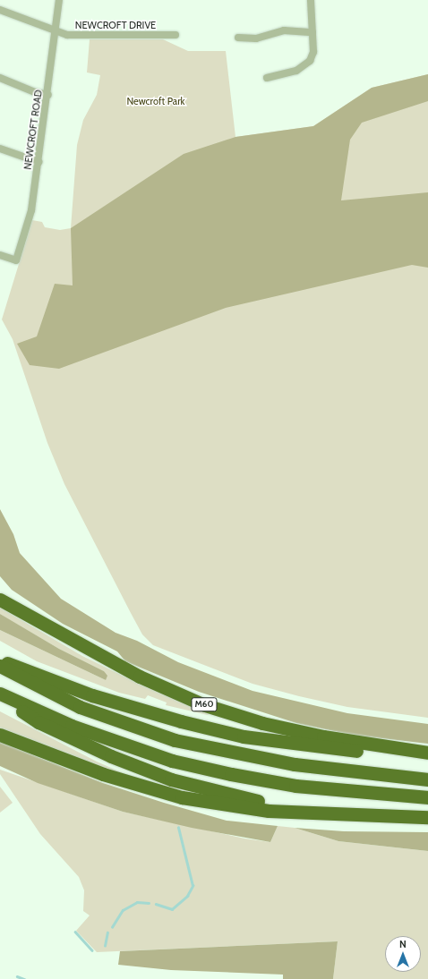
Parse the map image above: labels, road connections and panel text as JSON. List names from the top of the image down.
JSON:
{
  "streets": {
    "highway": ["M60"],
    "street": ["NEWCROFT DRIVE", "NEWCROFT ROAD"]
  },
  "crossings": [
    ["NEWCROFT DRIVE", "NEWCROFT ROAD"]
  ],
  "parks": ["Newcroft Park"],
  "north": "top"
}
